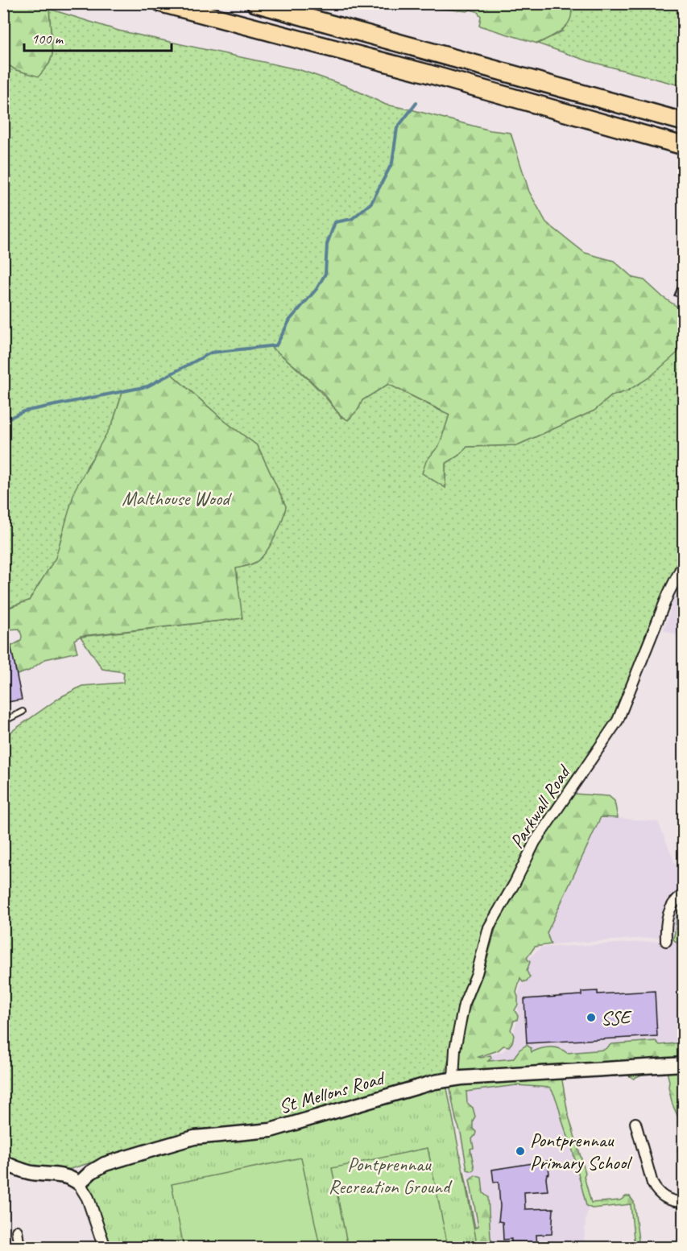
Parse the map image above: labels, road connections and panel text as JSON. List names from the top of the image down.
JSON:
{
  "streets": {
    "main road": ["St Mellons Road"],
    "street": ["Parkwall Road"]
  },
  "crossings": [
    ["Parkwall Road", "St Mellons Road"]
  ],
  "parks": ["Malthouse Wood", "Pontprennau Recreation Ground"],
  "places": ["SSE", "Pontprennau Primary School"],
  "scale_bar": "100 m"
}
